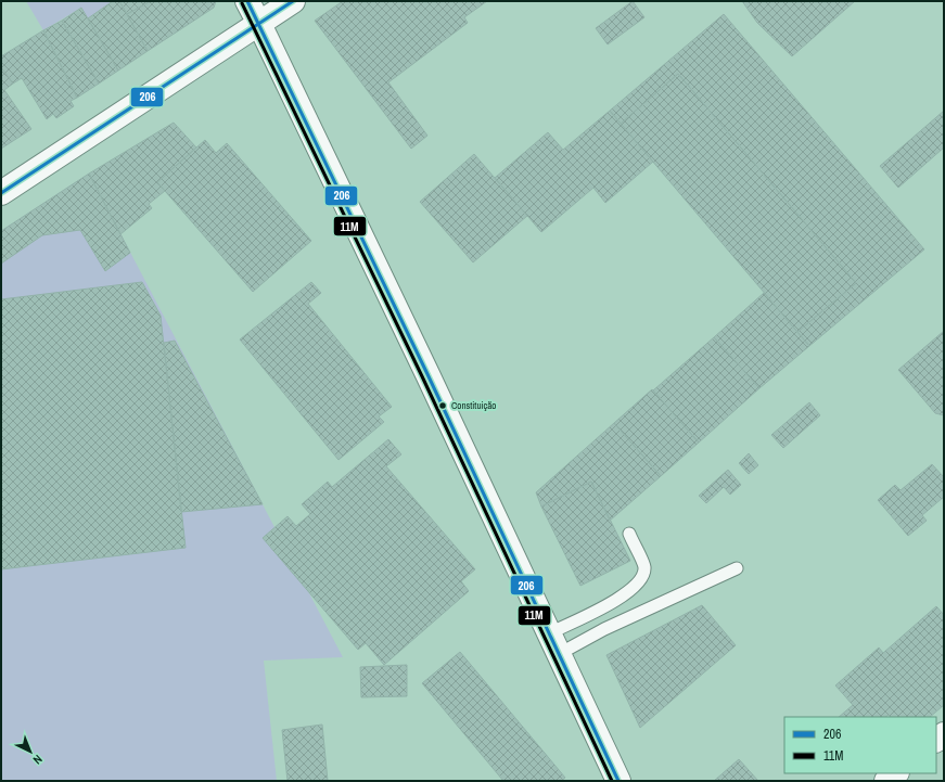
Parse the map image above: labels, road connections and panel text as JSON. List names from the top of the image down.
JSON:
{
  "places": ["Constituição"],
  "lines": ["transit line 206", "transit line 11M"],
  "legend": ["206", "11M"],
  "north": "bottom right"
}
